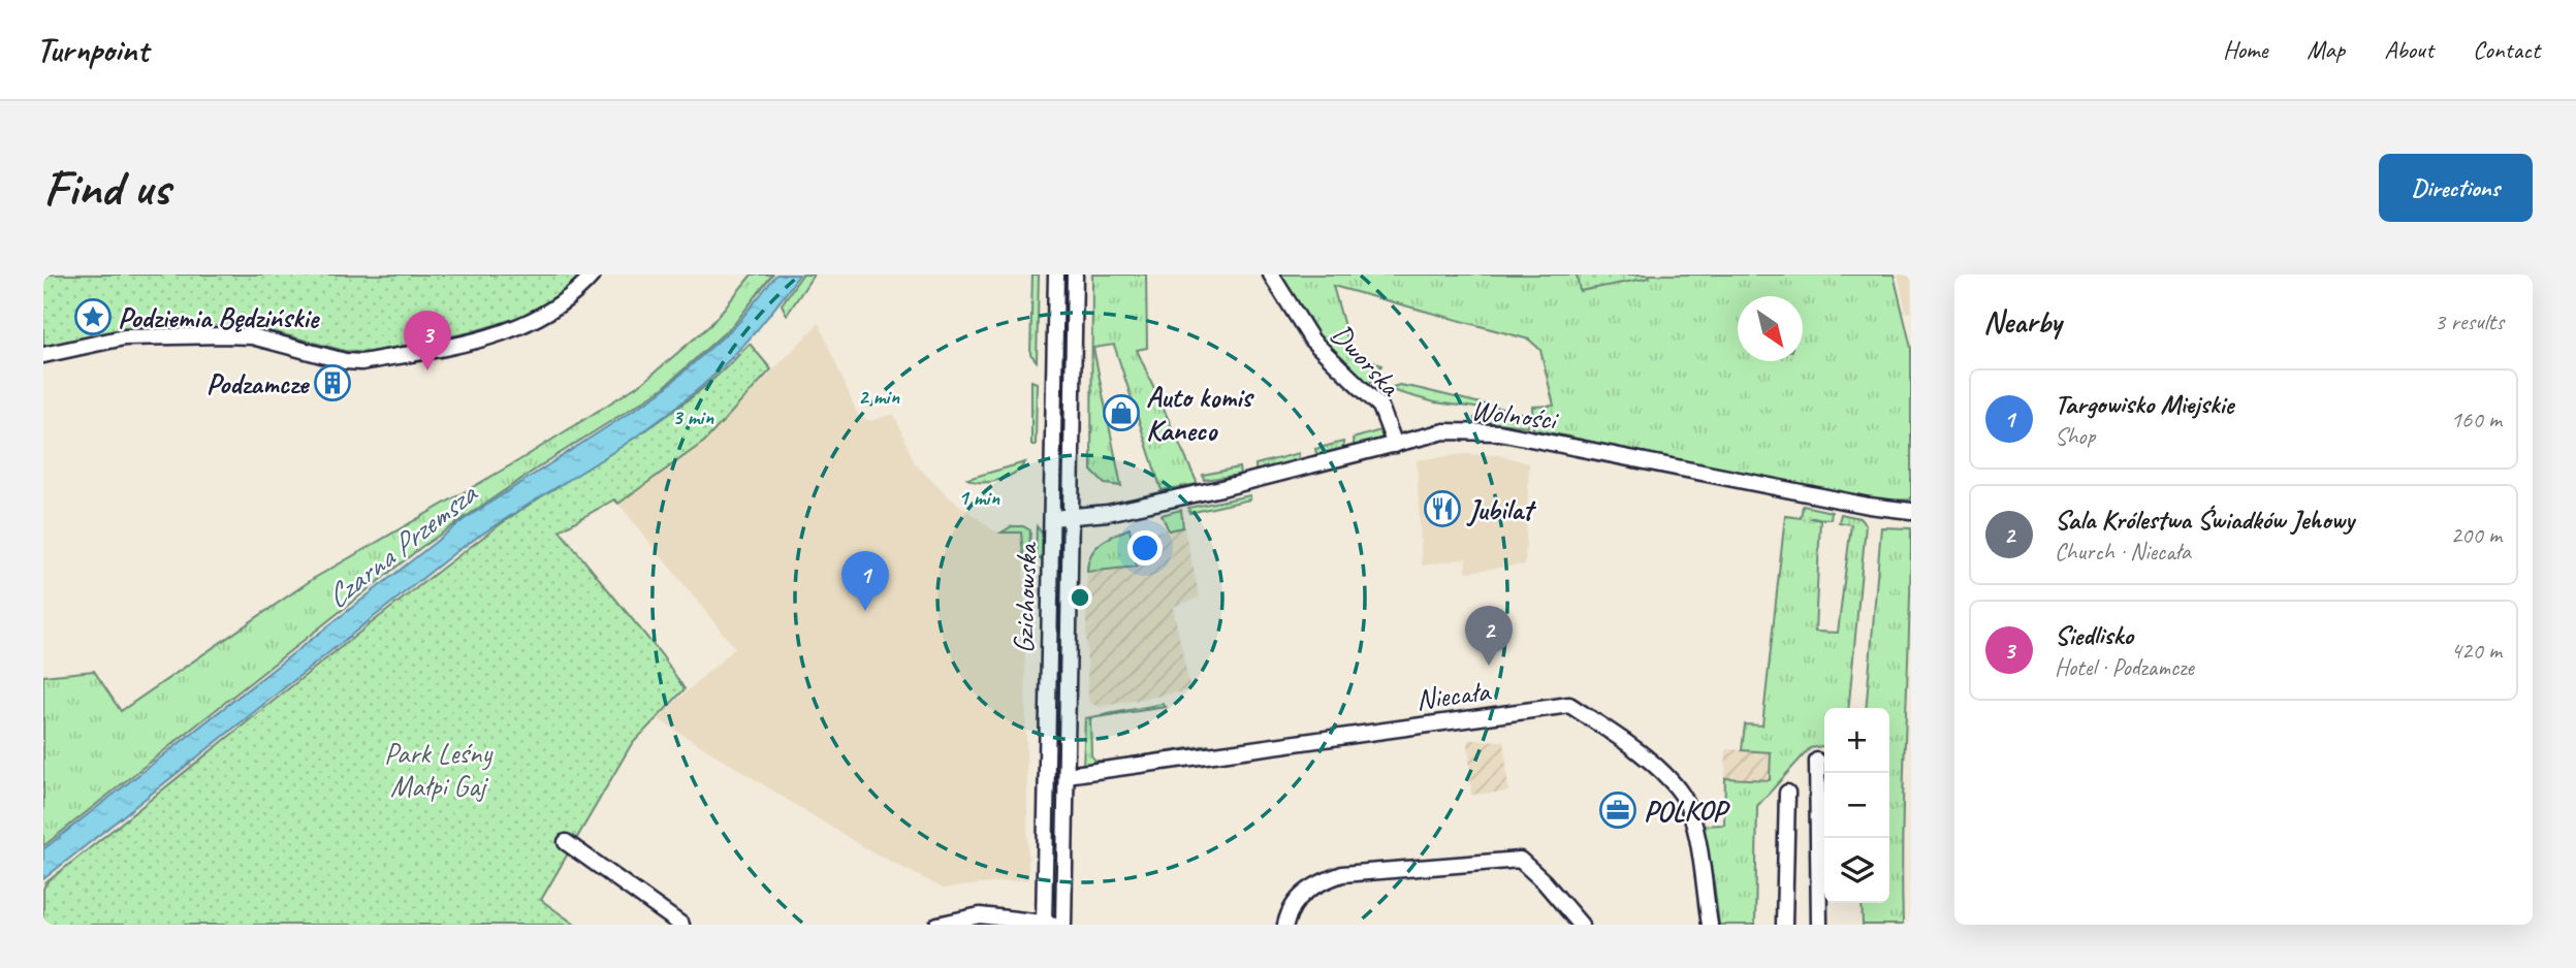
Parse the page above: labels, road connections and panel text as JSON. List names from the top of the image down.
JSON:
{
  "streets": {
    "street": [
      "Dworska",
      "Wolności",
      "Gzichowska",
      "Niecała"
    ]
  },
  "crossings": [
    ["Dworska", "Wolności"],
    ["Wolności", "Gzichowska"],
    ["Gzichowska", "Niecała"]
  ],
  "water": ["Czarna Przemsza"],
  "parks": ["Park Leśny Małpi Gaj"],
  "places": {
    "place": ["Podziemia Będzińskie"],
    "building": ["Podzamcze"],
    "shop": ["Auto komis Kaneco"],
    "restaurant": ["Jubilat"],
    "office": ["POLKOP"]
  },
  "north": "bottom right",
  "page": {
    "header": "Turnpoint",
    "nav": [
      "Home",
      "Map",
      "About",
      "Contact"
    ],
    "buttons": "Directions",
    "title": "Find us",
    "heading": ["Nearby", "3 results"],
    "pins": ["3", "1", "2"],
    "list": [
      {
        "mark": "1",
        "name": "Targowisko Miejskie",
        "note": "Shop",
        "value": "160 m"
      },
      {
        "mark": "2",
        "name": "Sala Królestwa Świadków Jehowy",
        "note": "Church · Niecała",
        "value": "200 m"
      },
      {
        "mark": "3",
        "name": "Siedlisko",
        "note": "Hotel · Podzamcze",
        "value": "420 m"
      }
    ],
    "map_buttons": ["+", "−"]
  },
  "rings": ["2 min", "3 min", "1 min"]
}
